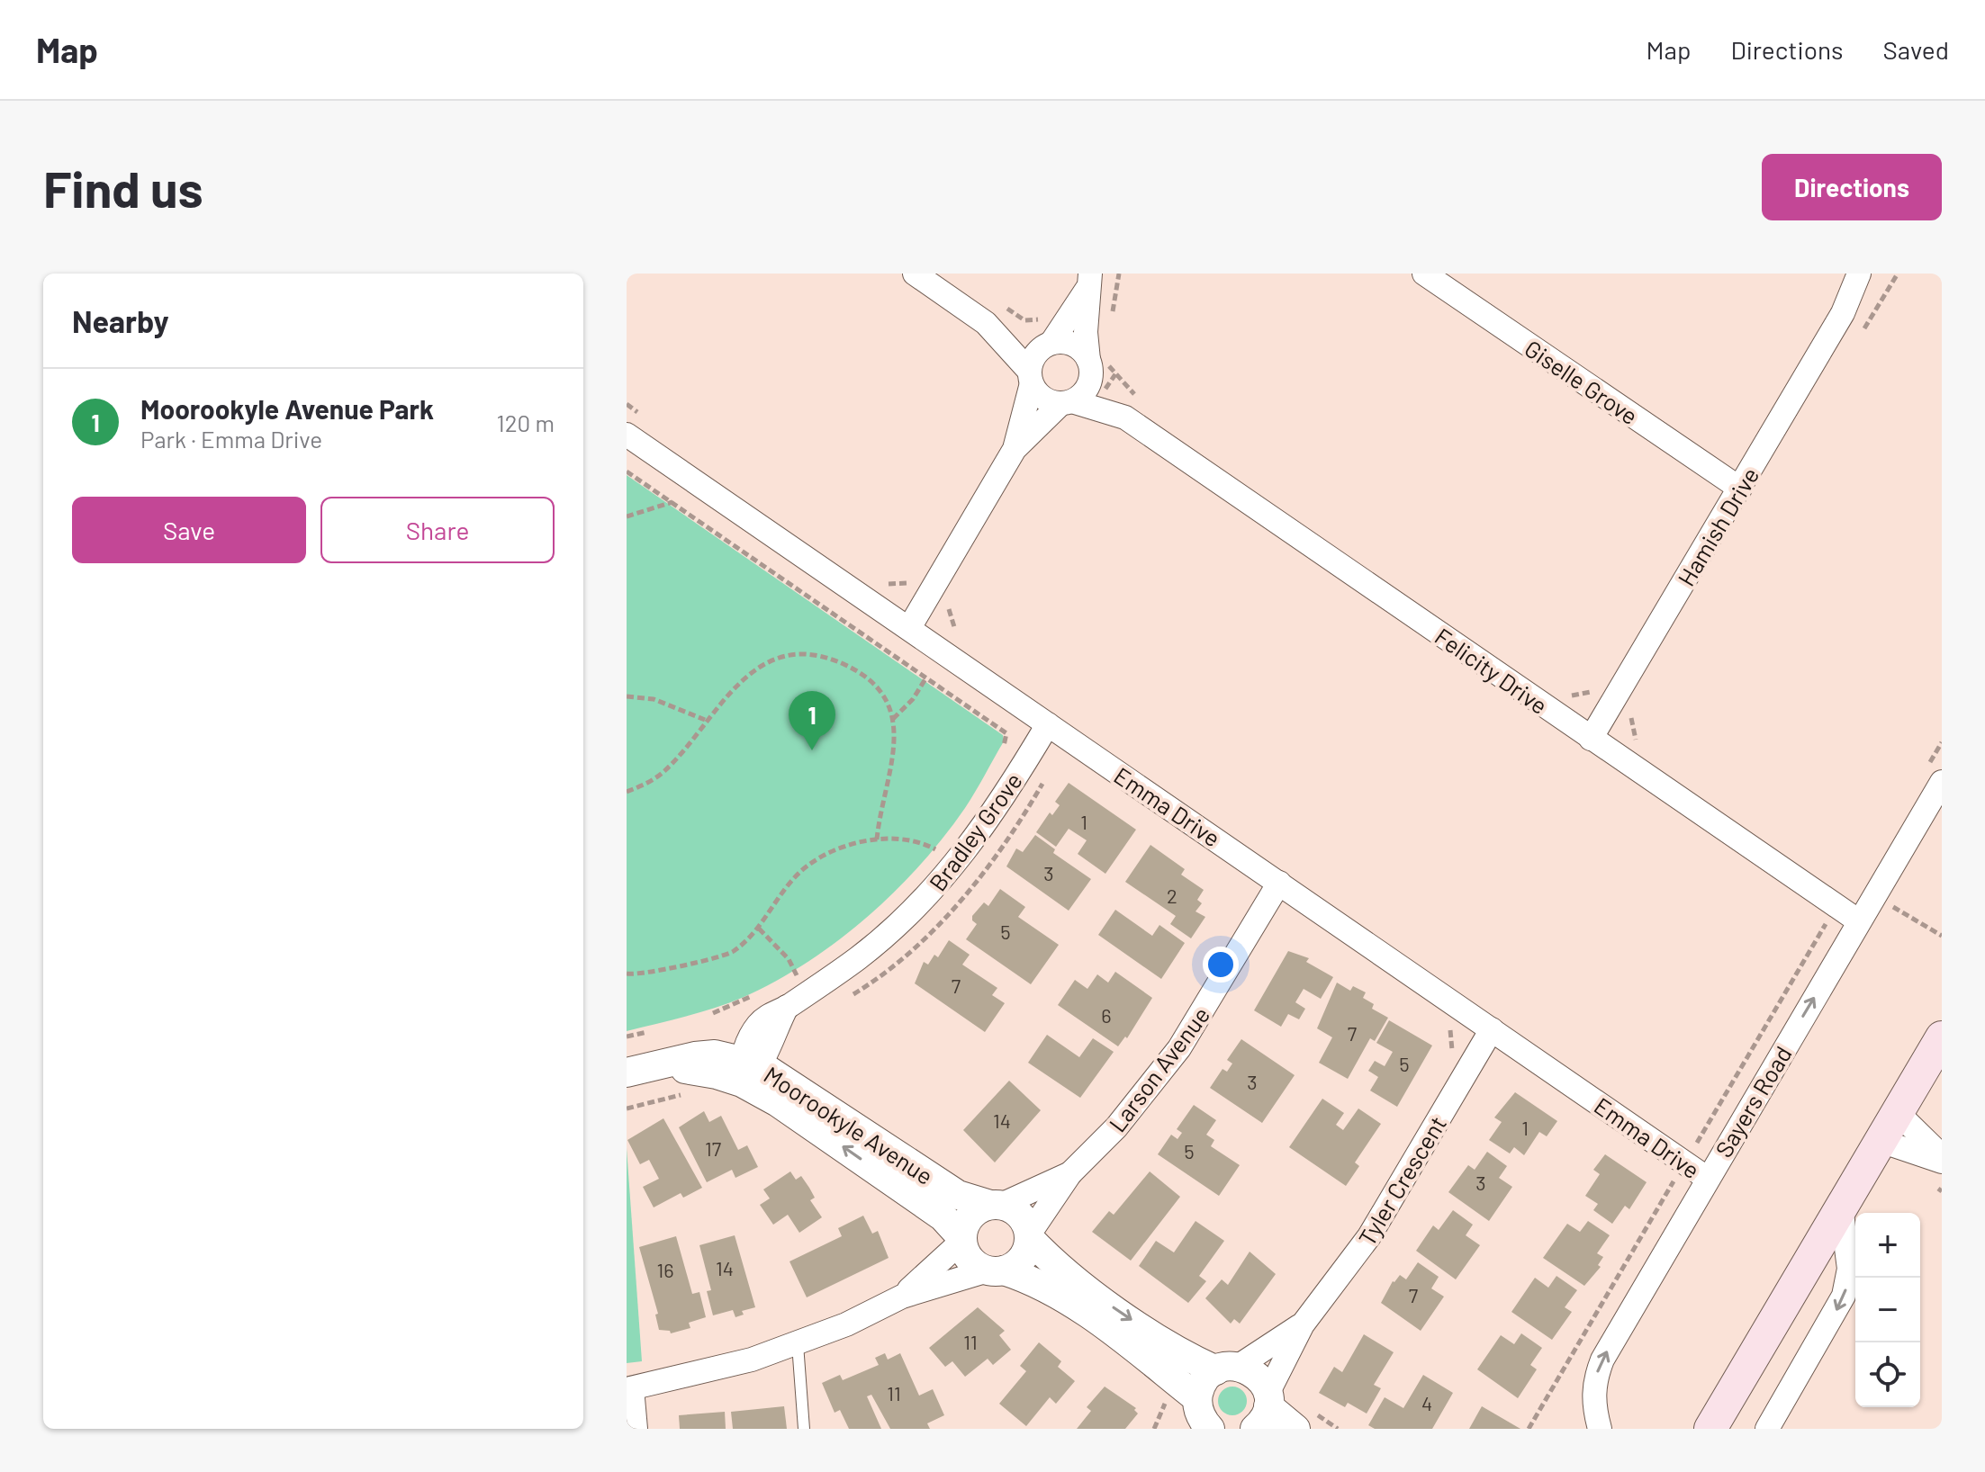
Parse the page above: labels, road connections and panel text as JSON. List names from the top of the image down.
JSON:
{
  "streets": {
    "street": [
      "Giselle Grove",
      "Hamish Drive",
      "Felicity Drive",
      "Emma Drive",
      "Bradley Grove",
      "Larson Avenue",
      "Sayers Road",
      "Moorookyle Avenue",
      "Tyler Crescent"
    ]
  },
  "crossings": [
    ["Giselle Grove", "Hamish Drive"],
    ["Hamish Drive", "Felicity Drive"],
    ["Felicity Drive", "Sayers Road"],
    ["Emma Drive", "Bradley Grove"],
    ["Emma Drive", "Larson Avenue"],
    ["Emma Drive", "Sayers Road"],
    ["Emma Drive", "Tyler Crescent"],
    ["Bradley Grove", "Moorookyle Avenue"],
    ["Larson Avenue", "Moorookyle Avenue"]
  ],
  "house_numbers": [
    "1",
    "3",
    "2",
    "5",
    "7",
    "6",
    "7",
    "5",
    "3",
    "14",
    "1",
    "17",
    "5",
    "3",
    "14",
    "16",
    "7",
    "11",
    "11",
    "4"
  ],
  "page": {
    "header": "Map",
    "nav": ["Map", "Directions", "Saved"],
    "buttons": [
      "Directions",
      ["Save", "Share"]
    ],
    "title": "Find us",
    "heading": "Nearby",
    "list": [
      {
        "mark": "1",
        "name": "Moorookyle Avenue Park",
        "note": "Park · Emma Drive",
        "value": "120 m"
      }
    ],
    "pins": "1",
    "map_buttons": ["+", "−"]
  }
}
